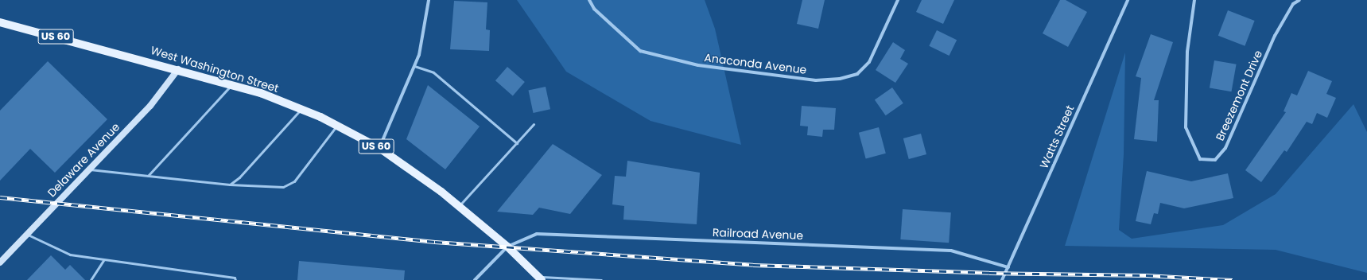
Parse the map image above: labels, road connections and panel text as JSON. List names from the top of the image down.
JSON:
{
  "streets": {
    "main road": ["US 60", "West Washington Street", "Delaware Avenue"],
    "street": [
      "Anaconda Avenue",
      "Breezemont Drive",
      "Watts Street",
      "Railroad Avenue"
    ]
  },
  "crossings": [
    ["West Washington Street", "Delaware Avenue"],
    ["West Washington Street", "Railroad Avenue"],
    ["Watts Street", "Railroad Avenue"]
  ]
}
